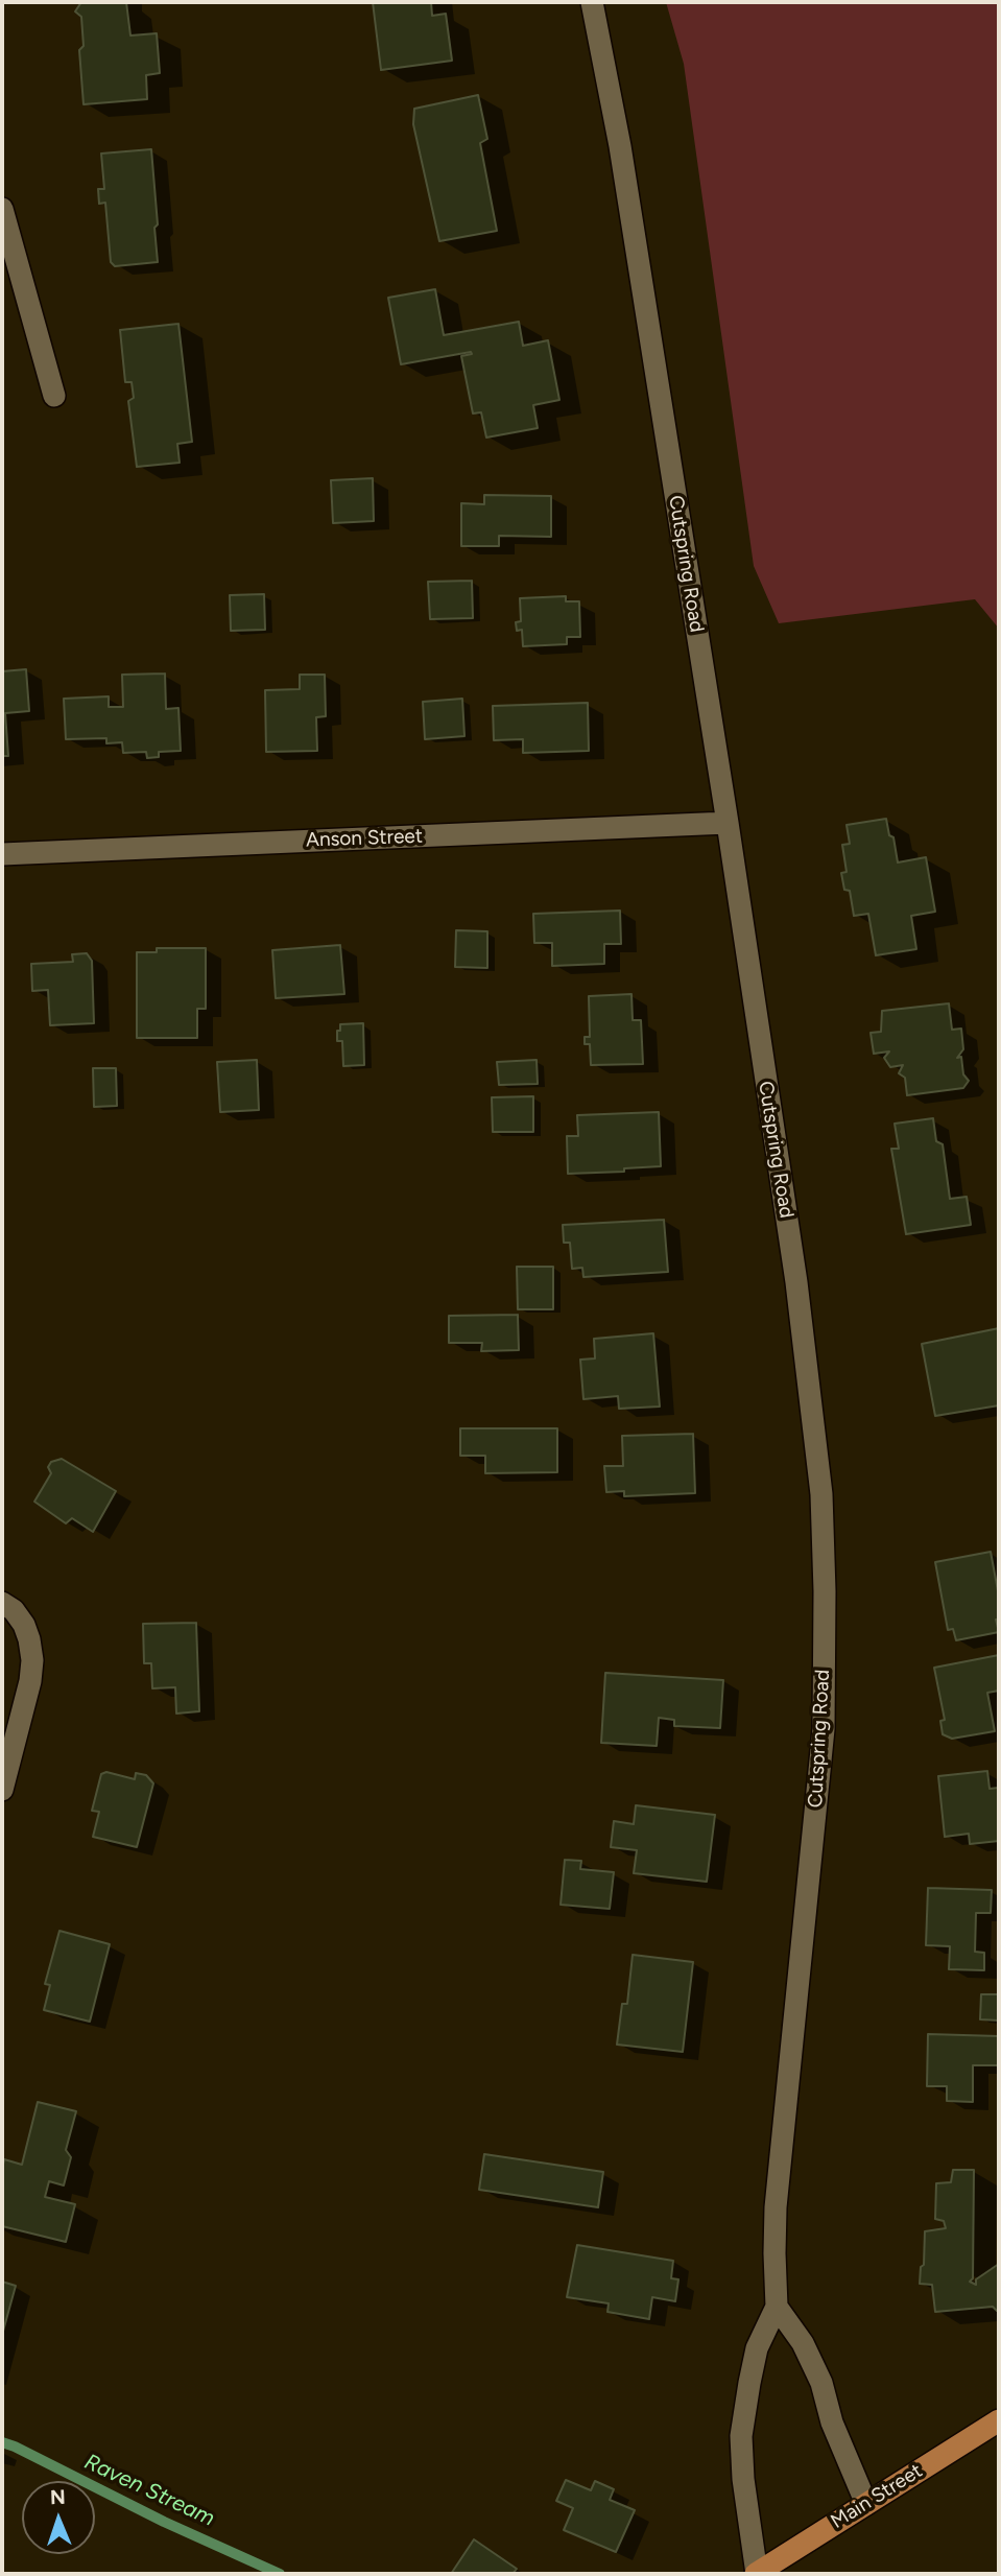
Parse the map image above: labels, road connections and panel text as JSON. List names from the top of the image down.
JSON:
{
  "streets": {
    "main road": ["Main Street"],
    "street": ["Cutspring Road", "Anson Street"]
  },
  "crossings": [
    ["Cutspring Road", "Anson Street"],
    ["Cutspring Road", "Main Street"]
  ],
  "water": ["Raven Stream"],
  "north": "top"
}
